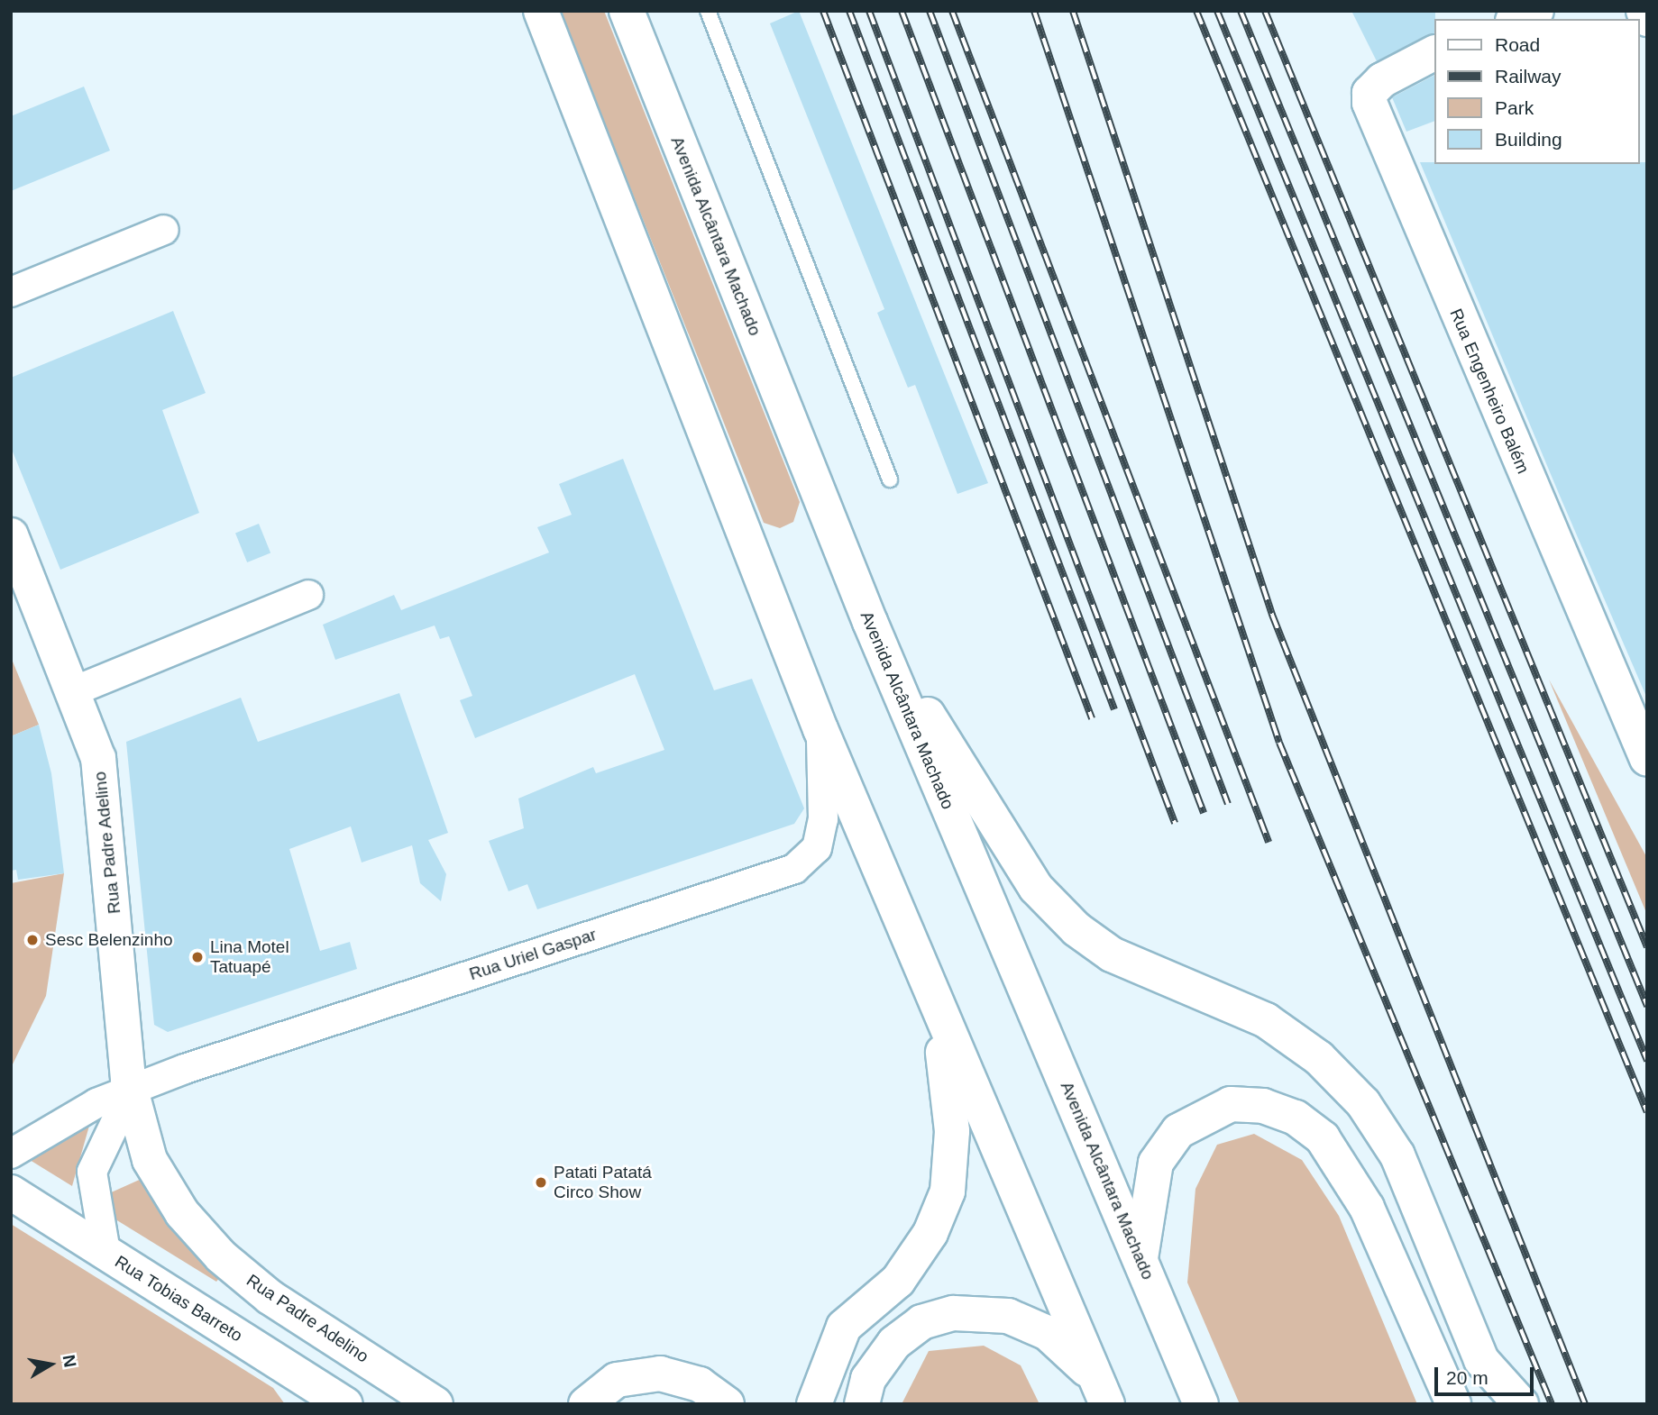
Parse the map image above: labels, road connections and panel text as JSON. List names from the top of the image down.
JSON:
{
  "streets": {
    "main road": [
      "Avenida Alcântara Machado",
      "Rua Engenheiro Balém",
      "Rua Padre Adelino",
      "Rua Tobias Barreto"
    ],
    "street": ["Rua Uriel Gaspar"]
  },
  "crossings": [
    ["Rua Padre Adelino", "Rua Uriel Gaspar"]
  ],
  "places": ["Sesc Belenzinho", "Lina Motel Tatuapé", "Patati Patatá Circo Show"],
  "legend": [
    "Road",
    "Railway",
    "Park",
    "Building"
  ],
  "scale_bar": "20 m",
  "north": "right"
}
